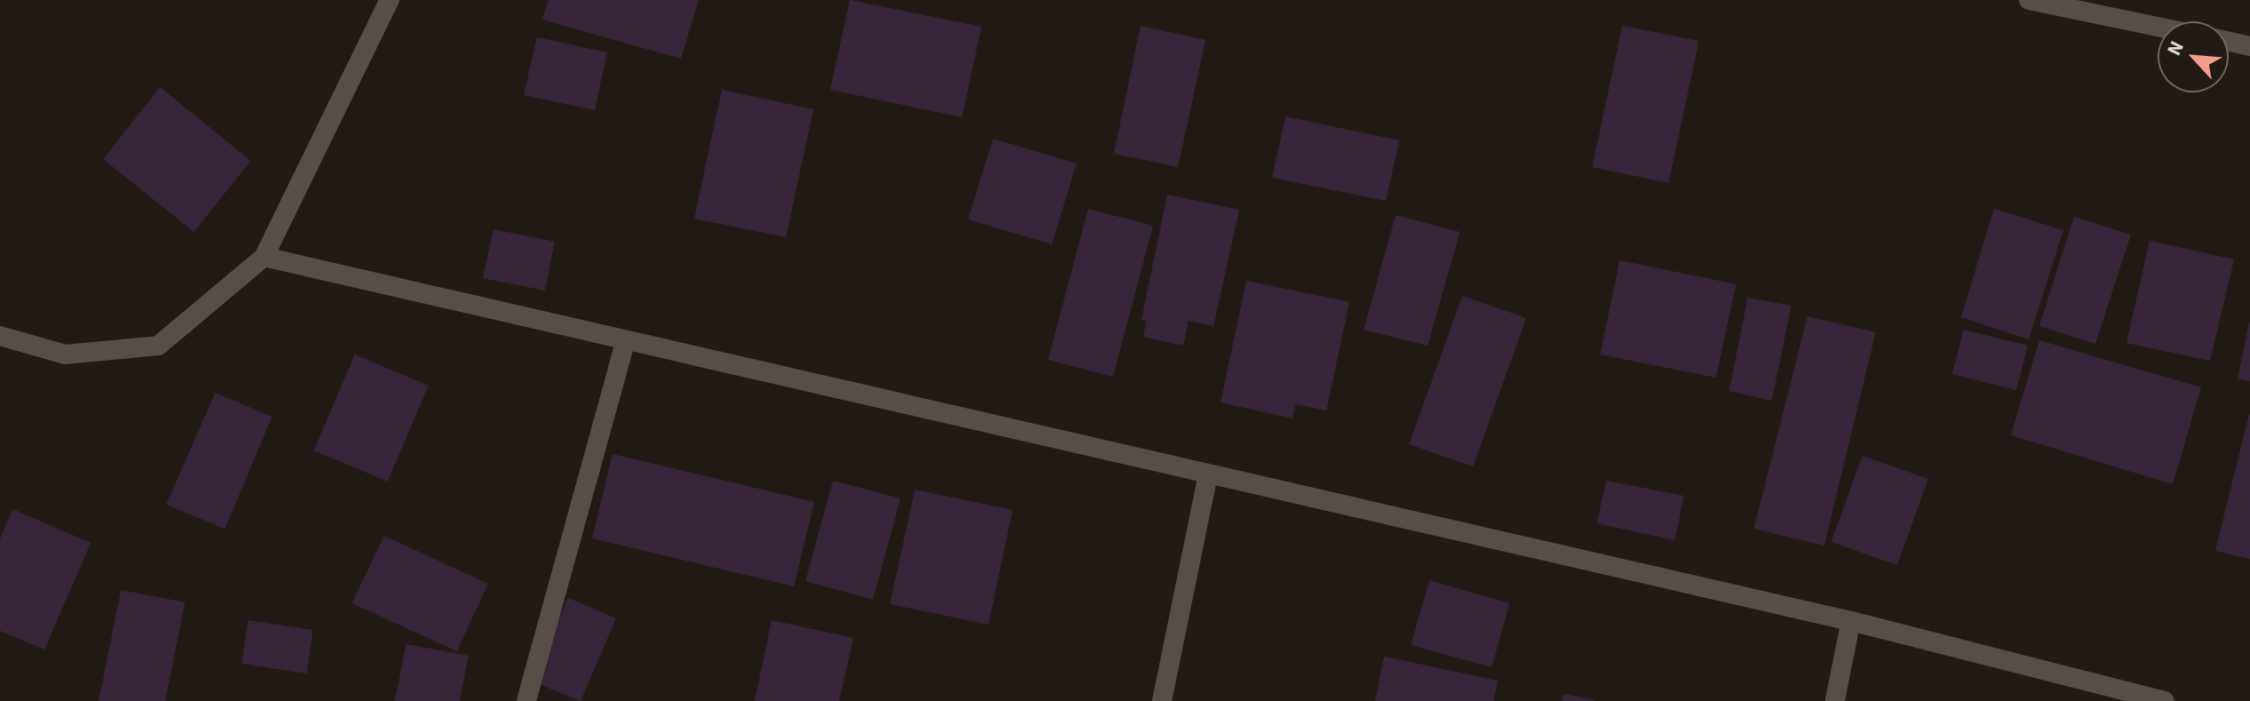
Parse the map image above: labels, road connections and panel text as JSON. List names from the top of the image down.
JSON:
{
  "north": "top left"
}
